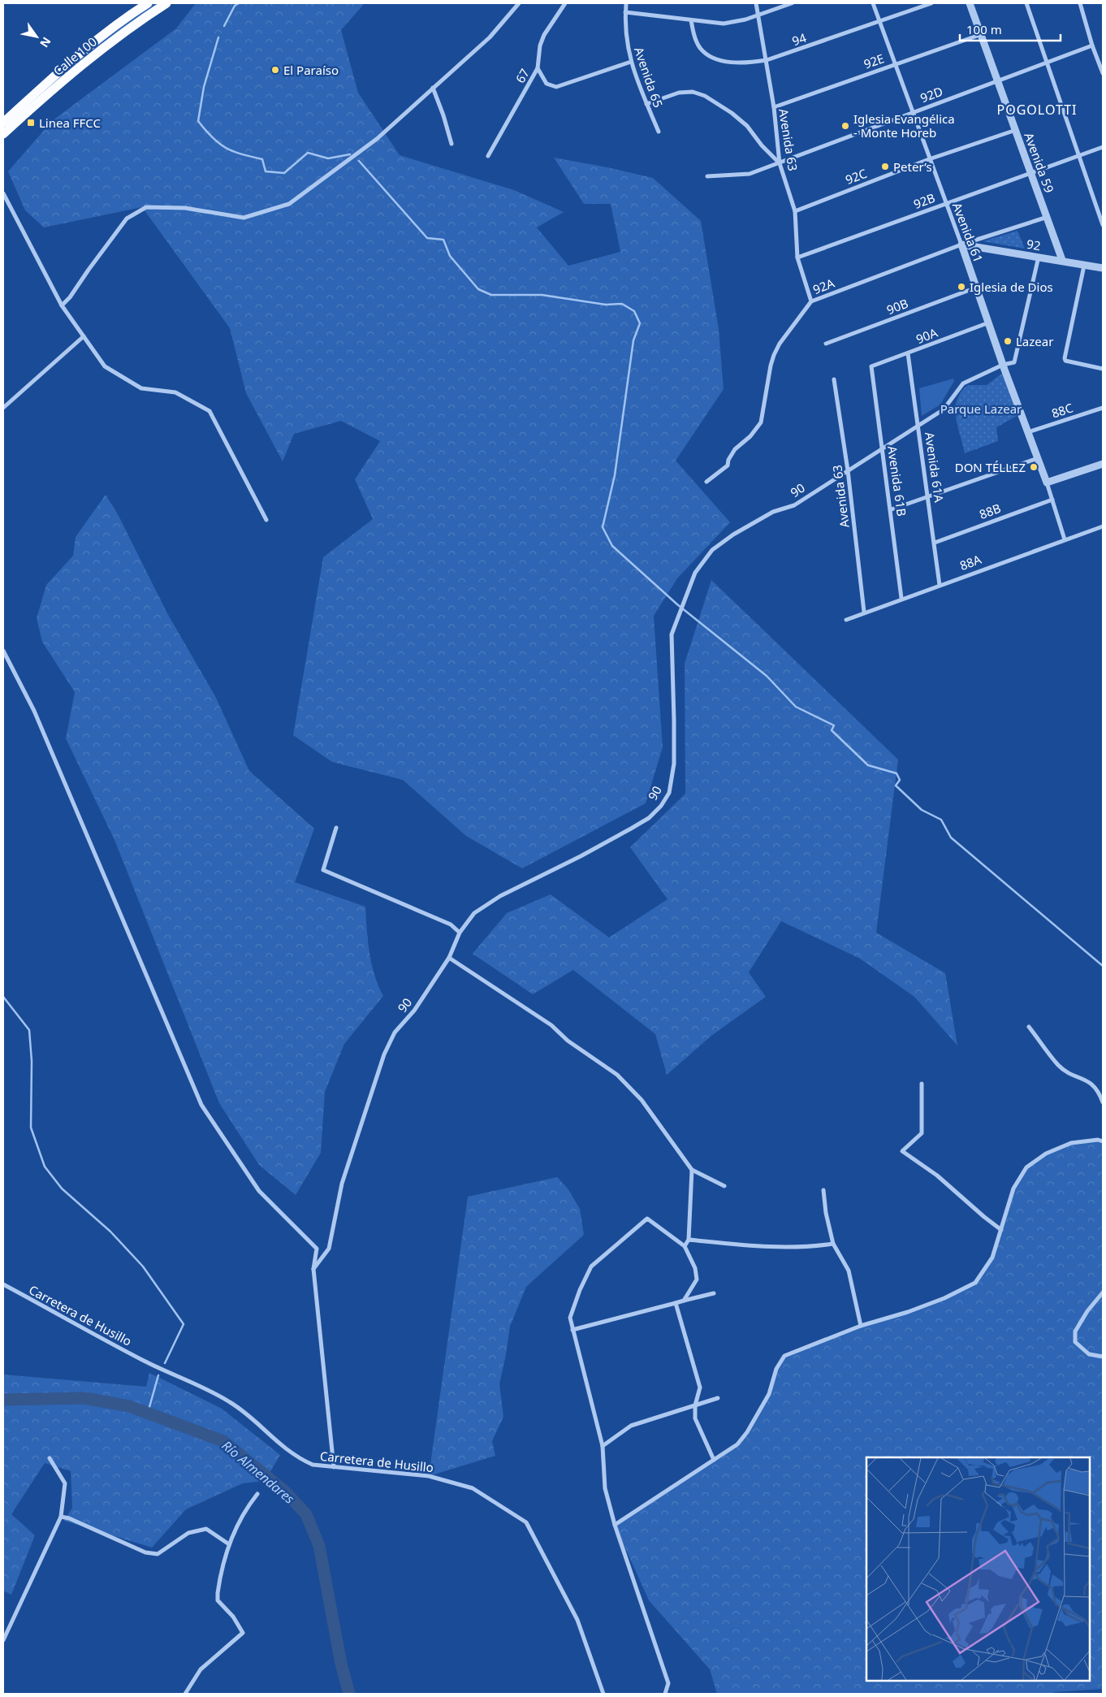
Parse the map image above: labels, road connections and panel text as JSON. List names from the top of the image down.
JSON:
{
  "streets": {
    "highway": ["Calle 100"],
    "street": [
      "94",
      "92E",
      "67",
      "Avenida 65",
      "92D",
      "Avenida 63",
      "Avenida 59",
      "92C",
      "92B",
      "Avenida 61",
      "92",
      "92A",
      "90B",
      "90A",
      "88C",
      "Avenida 61A",
      "Avenida 61B",
      "90",
      "88B",
      "88A",
      "Carretera de Husillo"
    ]
  },
  "crossings": [
    ["94", "Avenida 63"],
    ["94", "Avenida 61"],
    ["92E", "Avenida 63"],
    ["92E", "Avenida 59"],
    ["92E", "Avenida 61"],
    ["92D", "Avenida 63"],
    ["92D", "Avenida 59"],
    ["92D", "Avenida 61"],
    ["Avenida 63", "92C"],
    ["Avenida 63", "92B"],
    ["Avenida 63", "92A"],
    ["Avenida 63", "90"],
    ["Avenida 63", "88A"],
    ["Avenida 59", "92C"],
    ["Avenida 59", "92B"],
    ["Avenida 59", "92"],
    ["Avenida 59", "92A"],
    ["92C", "Avenida 61"],
    ["92B", "Avenida 61"],
    ["Avenida 61", "92"],
    ["Avenida 61", "92A"],
    ["Avenida 61", "90B"],
    ["Avenida 61", "90A"],
    ["Avenida 61", "88C"],
    ["Avenida 61", "90"],
    ["Avenida 61", "88B"],
    ["Avenida 61", "88A"],
    ["92", "92A"],
    ["92", "90"],
    ["90A", "Avenida 61A"],
    ["90A", "Avenida 61B"],
    ["Avenida 61A", "90"],
    ["Avenida 61A", "88B"],
    ["Avenida 61A", "88A"],
    ["Avenida 61B", "90"],
    ["Avenida 61B", "88A"]
  ],
  "districts": ["POGOLOTTI"],
  "water": ["Río Almendares"],
  "parks": ["Parque Lazear"],
  "places": {
    "other": [
      "El Paraíso",
      "Iglesia Evangélica - Monte Horeb",
      "Peter’s",
      "Iglesia de Dios",
      "Lazear",
      "DON TÉLLEZ"
    ],
    "transit": ["Linea FFCC"]
  },
  "scale_bar": "100 m",
  "north": "bottom right"
}
